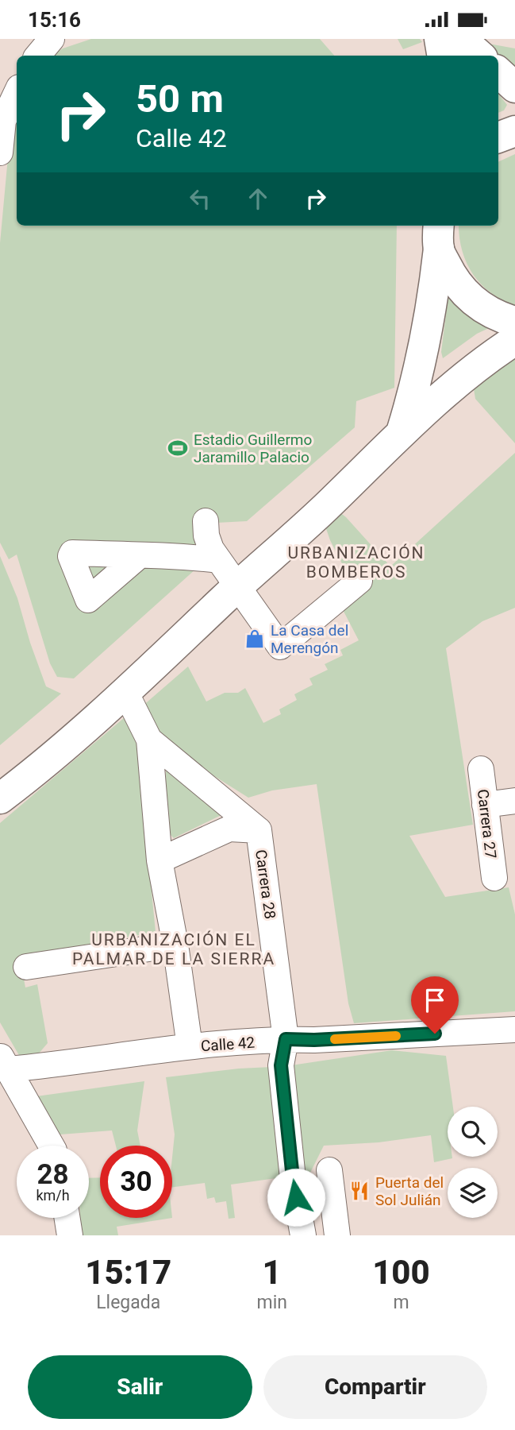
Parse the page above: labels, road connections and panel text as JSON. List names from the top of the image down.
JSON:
{
  "streets": {
    "street": ["Carrera 27", "Carrera 28", "Calle 42"]
  },
  "crossings": [
    ["Carrera 28", "Calle 42"]
  ],
  "districts": ["URBANIZACIÓN BOMBEROS", "URBANIZACIÓN EL PALMAR DE LA SIERRA"],
  "places": {
    "sports": ["Estadio Guillermo Jaramillo Palacio"],
    "shop": ["La Casa del Merengón"],
    "restaurant": ["Puerta del Sol Julián"]
  },
  "page": {
    "status": "15:16",
    "turn": ["50 m", "Calle 42"],
    "speed": "28 km/h",
    "limit": "30",
    "eta": [
      "15:17",
      "Llegada",
      "1",
      "min",
      "100",
      "m"
    ],
    "buttons": ["Salir", "Compartir"]
  }
}
